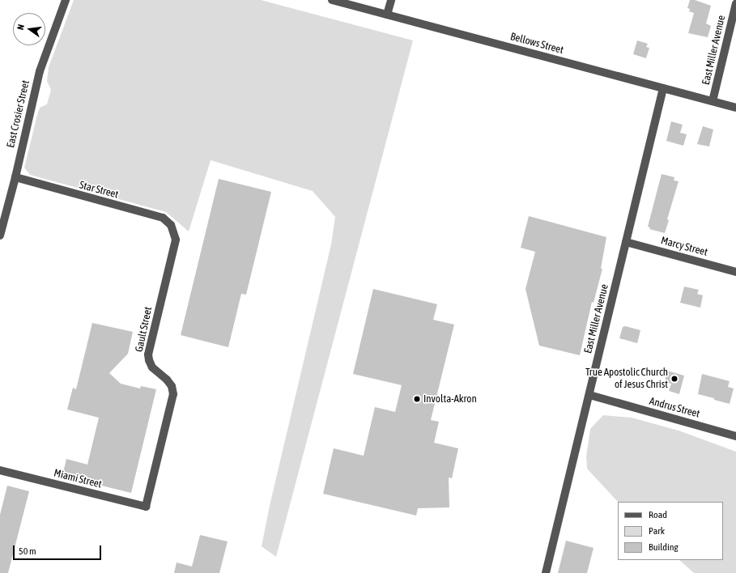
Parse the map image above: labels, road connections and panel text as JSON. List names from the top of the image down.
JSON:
{
  "streets": {
    "street": [
      "Bellows Street",
      "East Miller Avenue",
      "East Crosier Street",
      "Star Street",
      "Marcy Street",
      "Gault Street",
      "Andrus Street",
      "Miami Street"
    ]
  },
  "crossings": [
    ["Bellows Street", "East Miller Avenue"],
    ["East Miller Avenue", "Marcy Street"],
    ["East Miller Avenue", "Andrus Street"],
    ["East Crosier Street", "Star Street"],
    ["Star Street", "Gault Street"],
    ["Gault Street", "Miami Street"]
  ],
  "places": ["True Apostolic Church of Jesus Christ", "Involta-Akron"],
  "legend": ["Road", "Park", "Building"],
  "scale_bar": "50 m",
  "north": "left"
}
